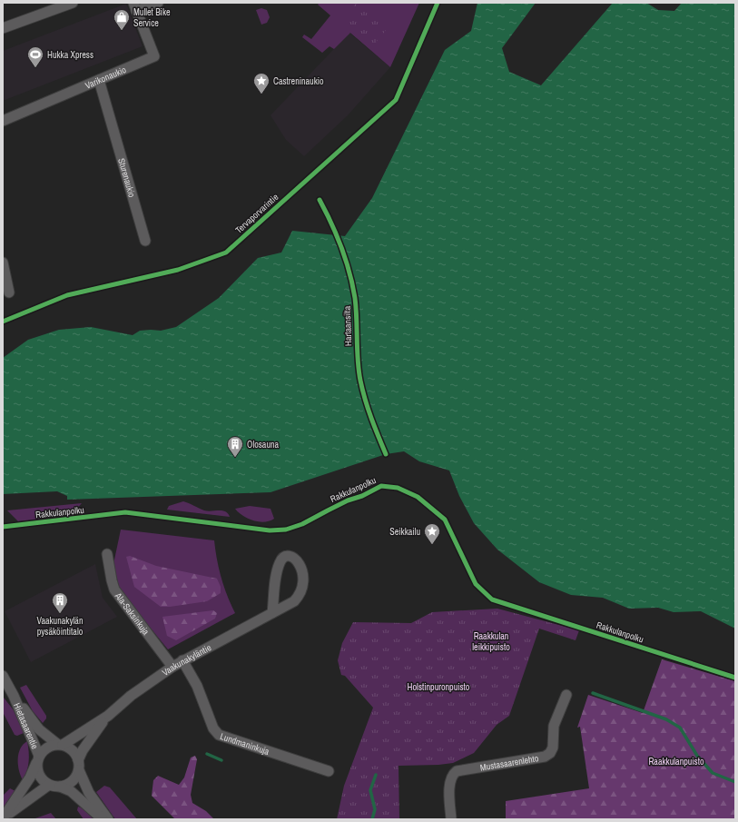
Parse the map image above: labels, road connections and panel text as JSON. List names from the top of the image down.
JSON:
{
  "streets": {
    "street": [
      "Varikonaukio",
      "Sturenaukio",
      "Ala-Saksinkuja",
      "Vaakunakyläntie",
      "Hietasaarentie",
      "Lundmaninkuja",
      "Mustasaarenlehto"
    ],
    "cycle path": ["Tervaporvarintie", "Hartaansilta", "Rakkulanpolku"]
  },
  "crossings": [
    ["Varikonaukio", "Sturenaukio"],
    ["Ala-Saksinkuja", "Vaakunakyläntie"],
    ["Vaakunakyläntie", "Hietasaarentie"],
    ["Vaakunakyläntie", "Lundmaninkuja"]
  ],
  "parks": ["Raakkulan leikkipuisto", "Holstinpuronpuisto", "Raakkulanpuisto"],
  "places": {
    "shop": ["Mullet Bike Service"],
    "sports": ["Hukka Xpress"],
    "place": ["Castreninaukio", "Seikkailu"],
    "building": ["Olosauna", "Vaakunakylän pysäköintitalo"]
  }
}
